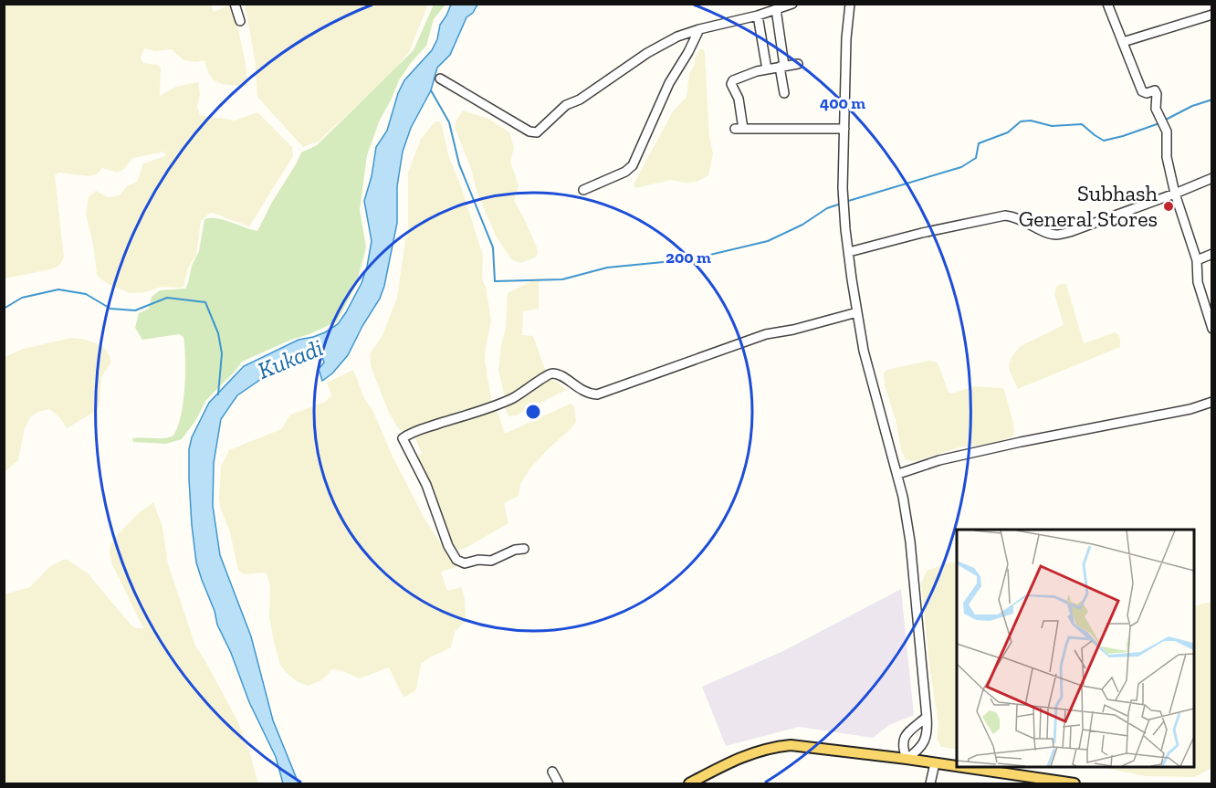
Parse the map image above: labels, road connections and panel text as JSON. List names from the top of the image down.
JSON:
{
  "water": ["Kukadi"],
  "places": ["Subhash General Stores"],
  "rings": ["400 m", "200 m"]
}
